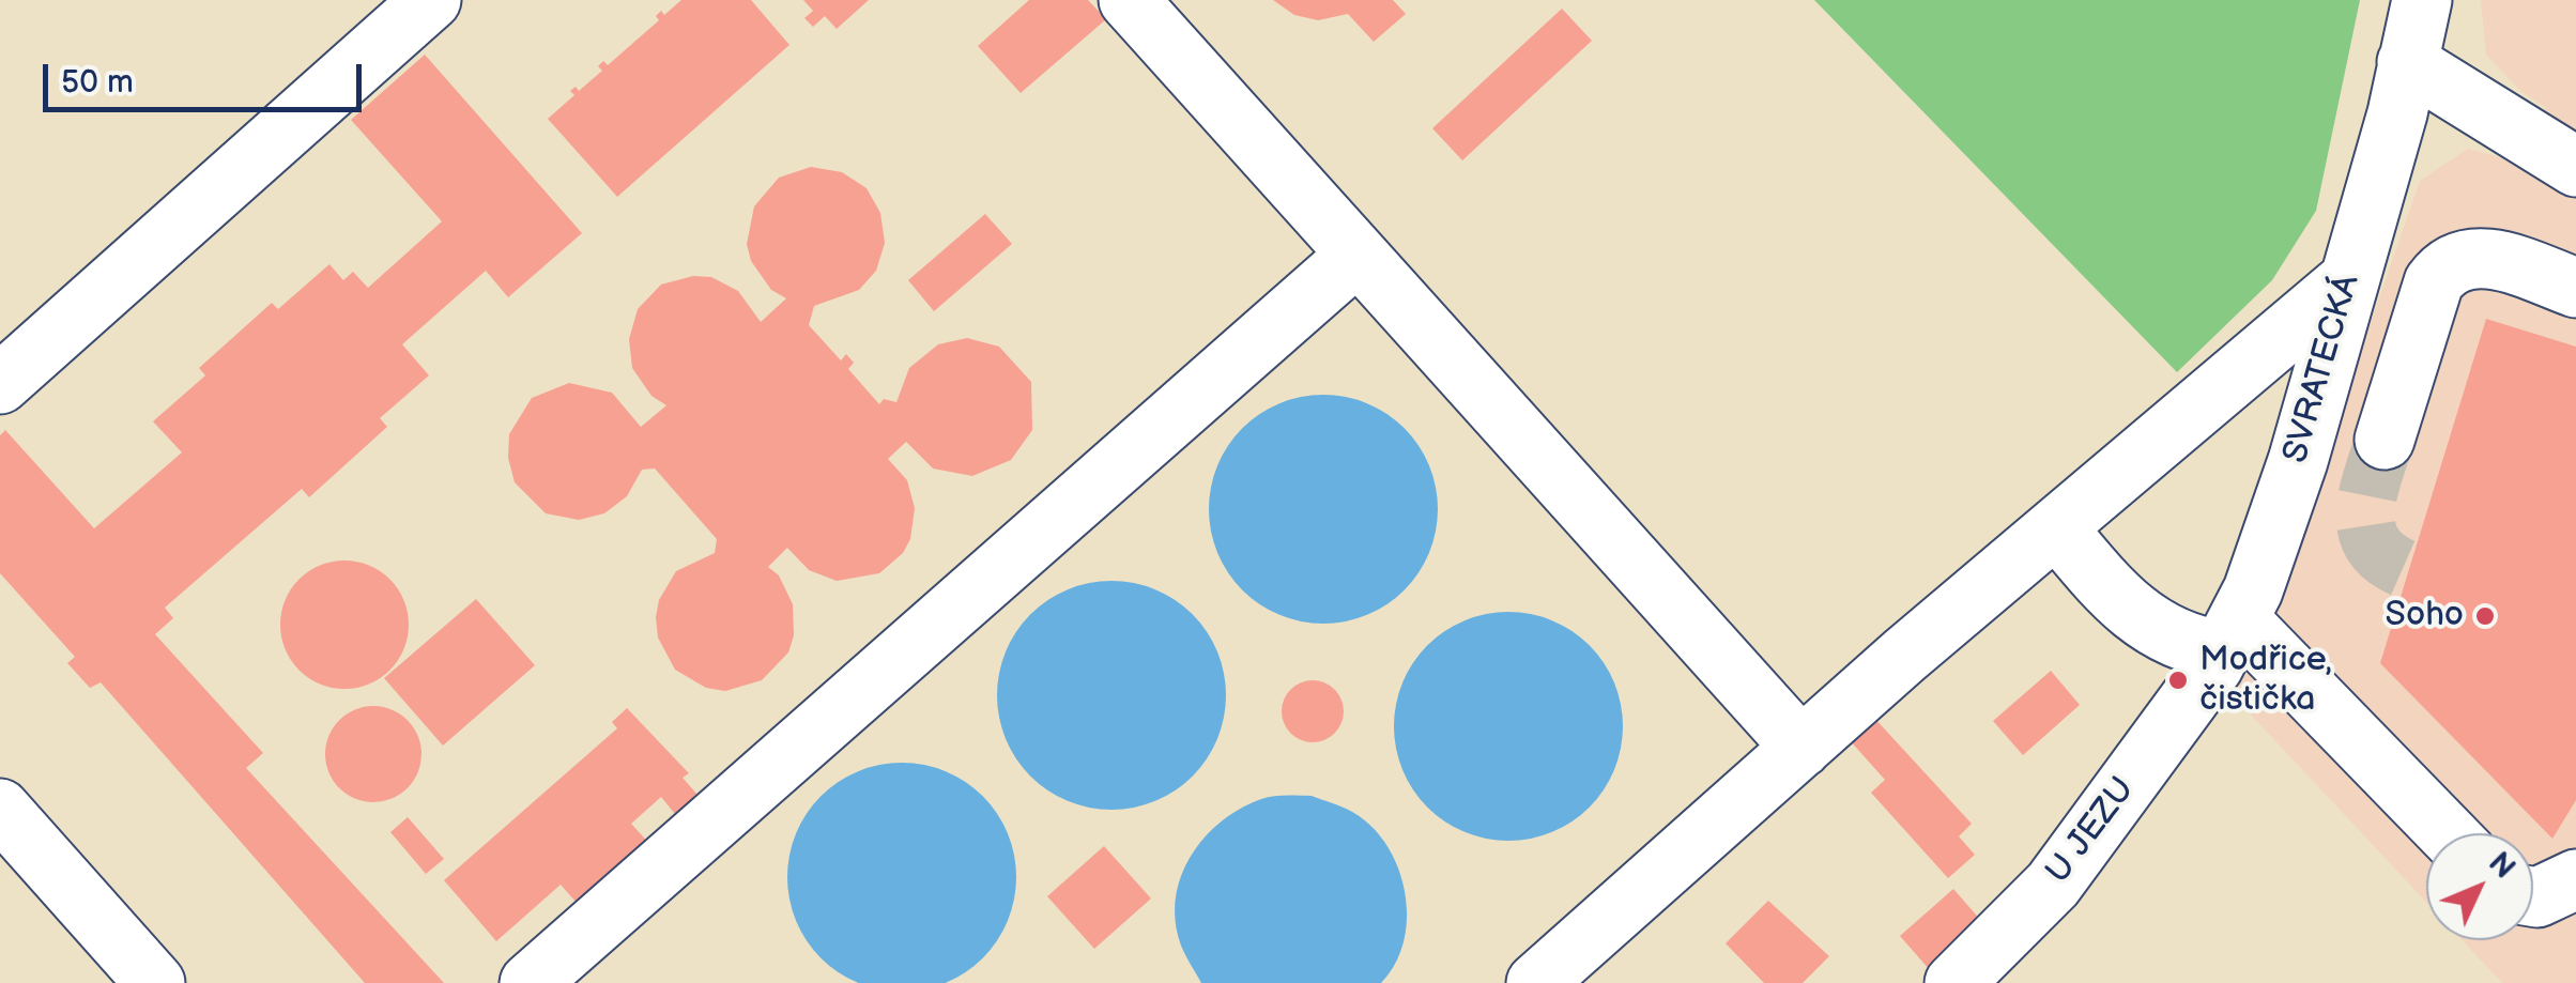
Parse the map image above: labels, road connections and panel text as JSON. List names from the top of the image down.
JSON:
{
  "streets": {
    "street": ["SVRATECKÁ", "U JEZU"]
  },
  "crossings": [
    ["SVRATECKÁ", "U JEZU"]
  ],
  "places": ["Soho", "Modřice, čistička"],
  "scale_bar": "50 m",
  "north": "top right"
}
